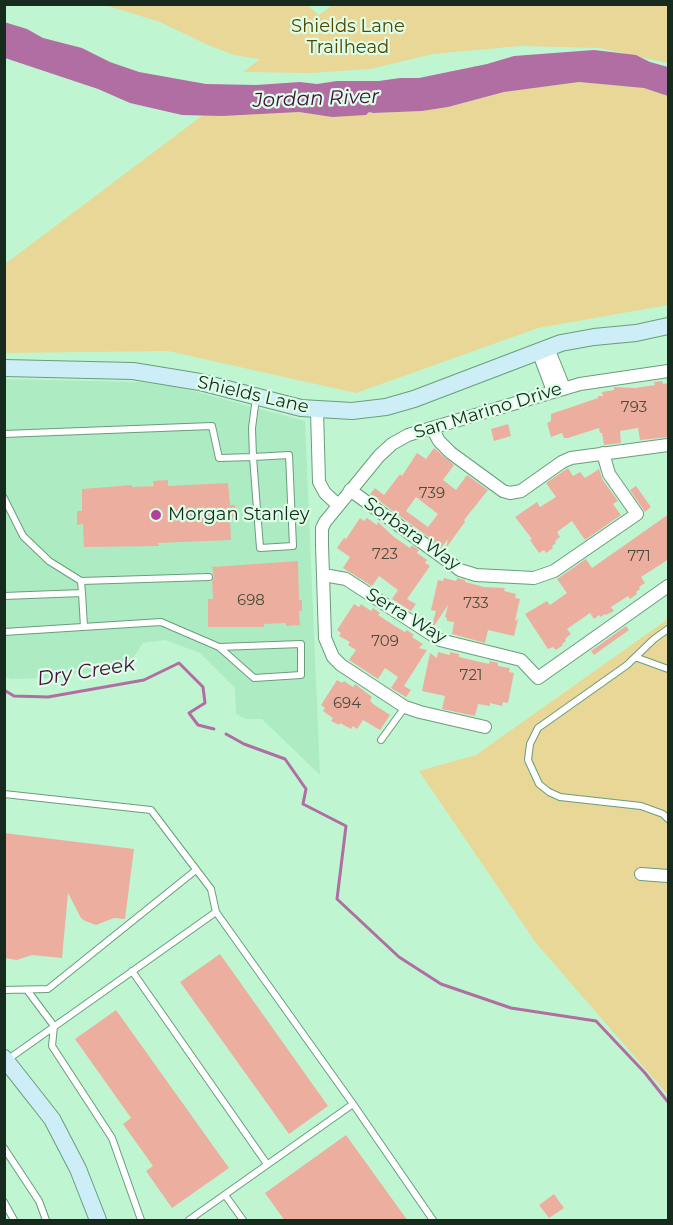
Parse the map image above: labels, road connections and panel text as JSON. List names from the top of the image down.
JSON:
{
  "streets": {
    "main road": ["Shields Lane"],
    "street": ["San Marino Drive", "Sorbara Way", "Serra Way"]
  },
  "crossings": [
    ["San Marino Drive", "Sorbara Way"],
    ["San Marino Drive", "Serra Way"]
  ],
  "water": ["Jordan River", "Dry Creek"],
  "parks": ["Shields Lane Trailhead"],
  "places": ["Morgan Stanley"],
  "house_numbers": [
    "793",
    "739",
    "723",
    "771",
    "698",
    "733",
    "709",
    "721",
    "694"
  ]
}
